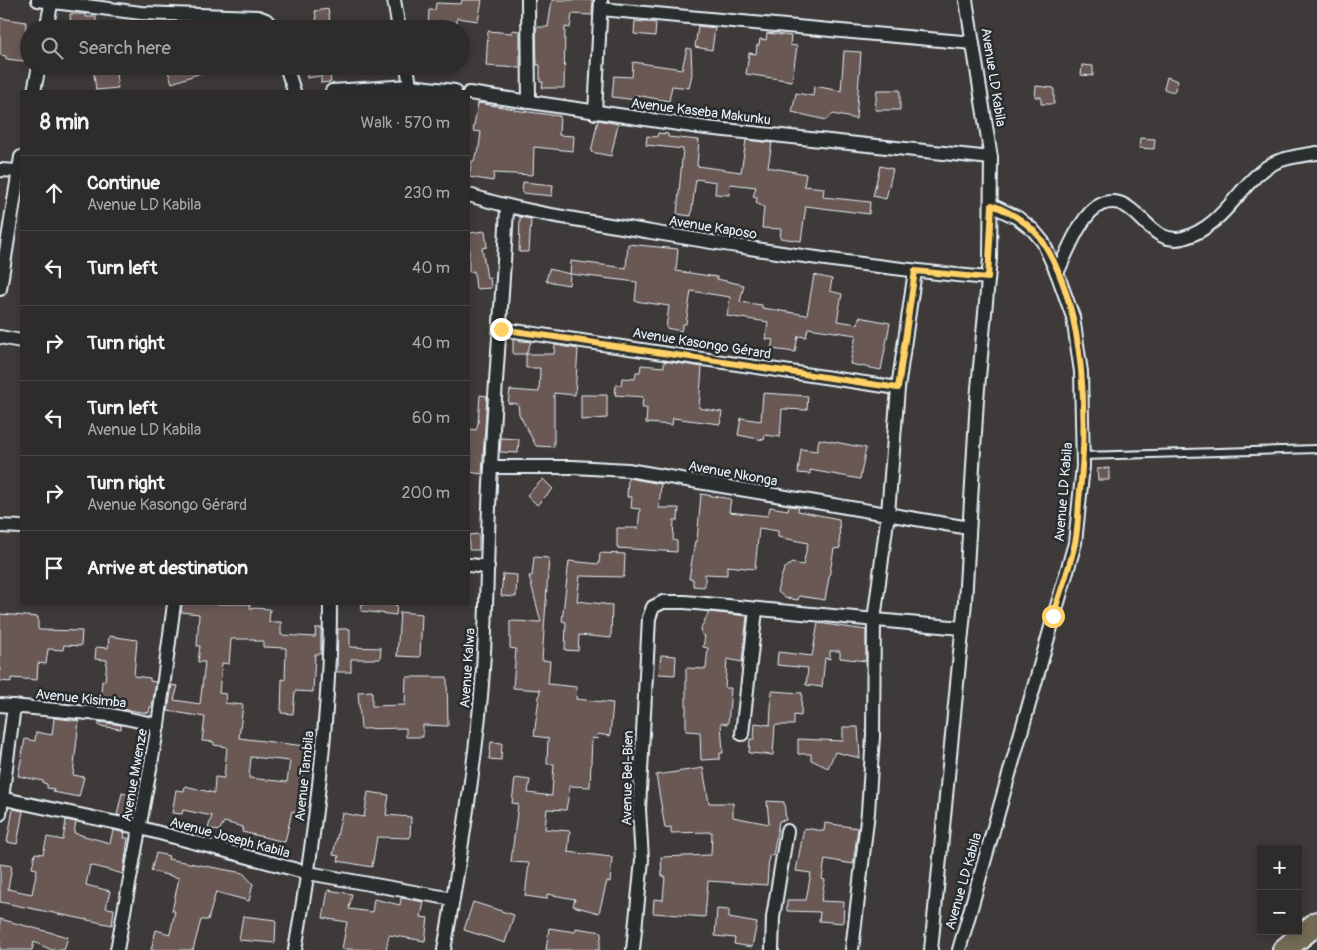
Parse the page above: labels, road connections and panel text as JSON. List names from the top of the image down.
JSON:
{
  "streets": {
    "street": [
      "Avenue LD Kabila",
      "Avenue Kaseba Makunku",
      "Avenue Kaposo",
      "Avenue Kasongo Gérard",
      "Avenue Nkonga",
      "Avenue Kalwa",
      "Avenue Kisimba",
      "Avenue Mwenze",
      "Avenue Tambila",
      "Avenue Bel-Bien",
      "Avenue Joseph Kabila"
    ]
  },
  "crossings": [
    ["Avenue LD Kabila", "Avenue Kaseba Makunku"],
    ["Avenue LD Kabila", "Avenue Kaposo"],
    ["Avenue LD Kabila", "Avenue Nkonga"],
    ["Avenue Kaposo", "Avenue Kalwa"],
    ["Avenue Kasongo Gérard", "Avenue Kalwa"],
    ["Avenue Nkonga", "Avenue Kalwa"],
    ["Avenue Kalwa", "Avenue Joseph Kabila"],
    ["Avenue Kisimba", "Avenue Mwenze"],
    ["Avenue Mwenze", "Avenue Joseph Kabila"],
    ["Avenue Tambila", "Avenue Joseph Kabila"]
  ],
  "page": {
    "search": "Search here",
    "heading": ["8 min", "Walk · 570 m"],
    "list": [
      ["Continue", "Avenue LD Kabila", "230 m"],
      ["Turn left", "40 m"],
      ["Turn right", "40 m"],
      ["Turn left", "Avenue LD Kabila", "60 m"],
      ["Turn right", "Avenue Kasongo Gérard", "200 m"],
      "Arrive at destination"
    ],
    "map_buttons": ["+", "−"]
  }
}
